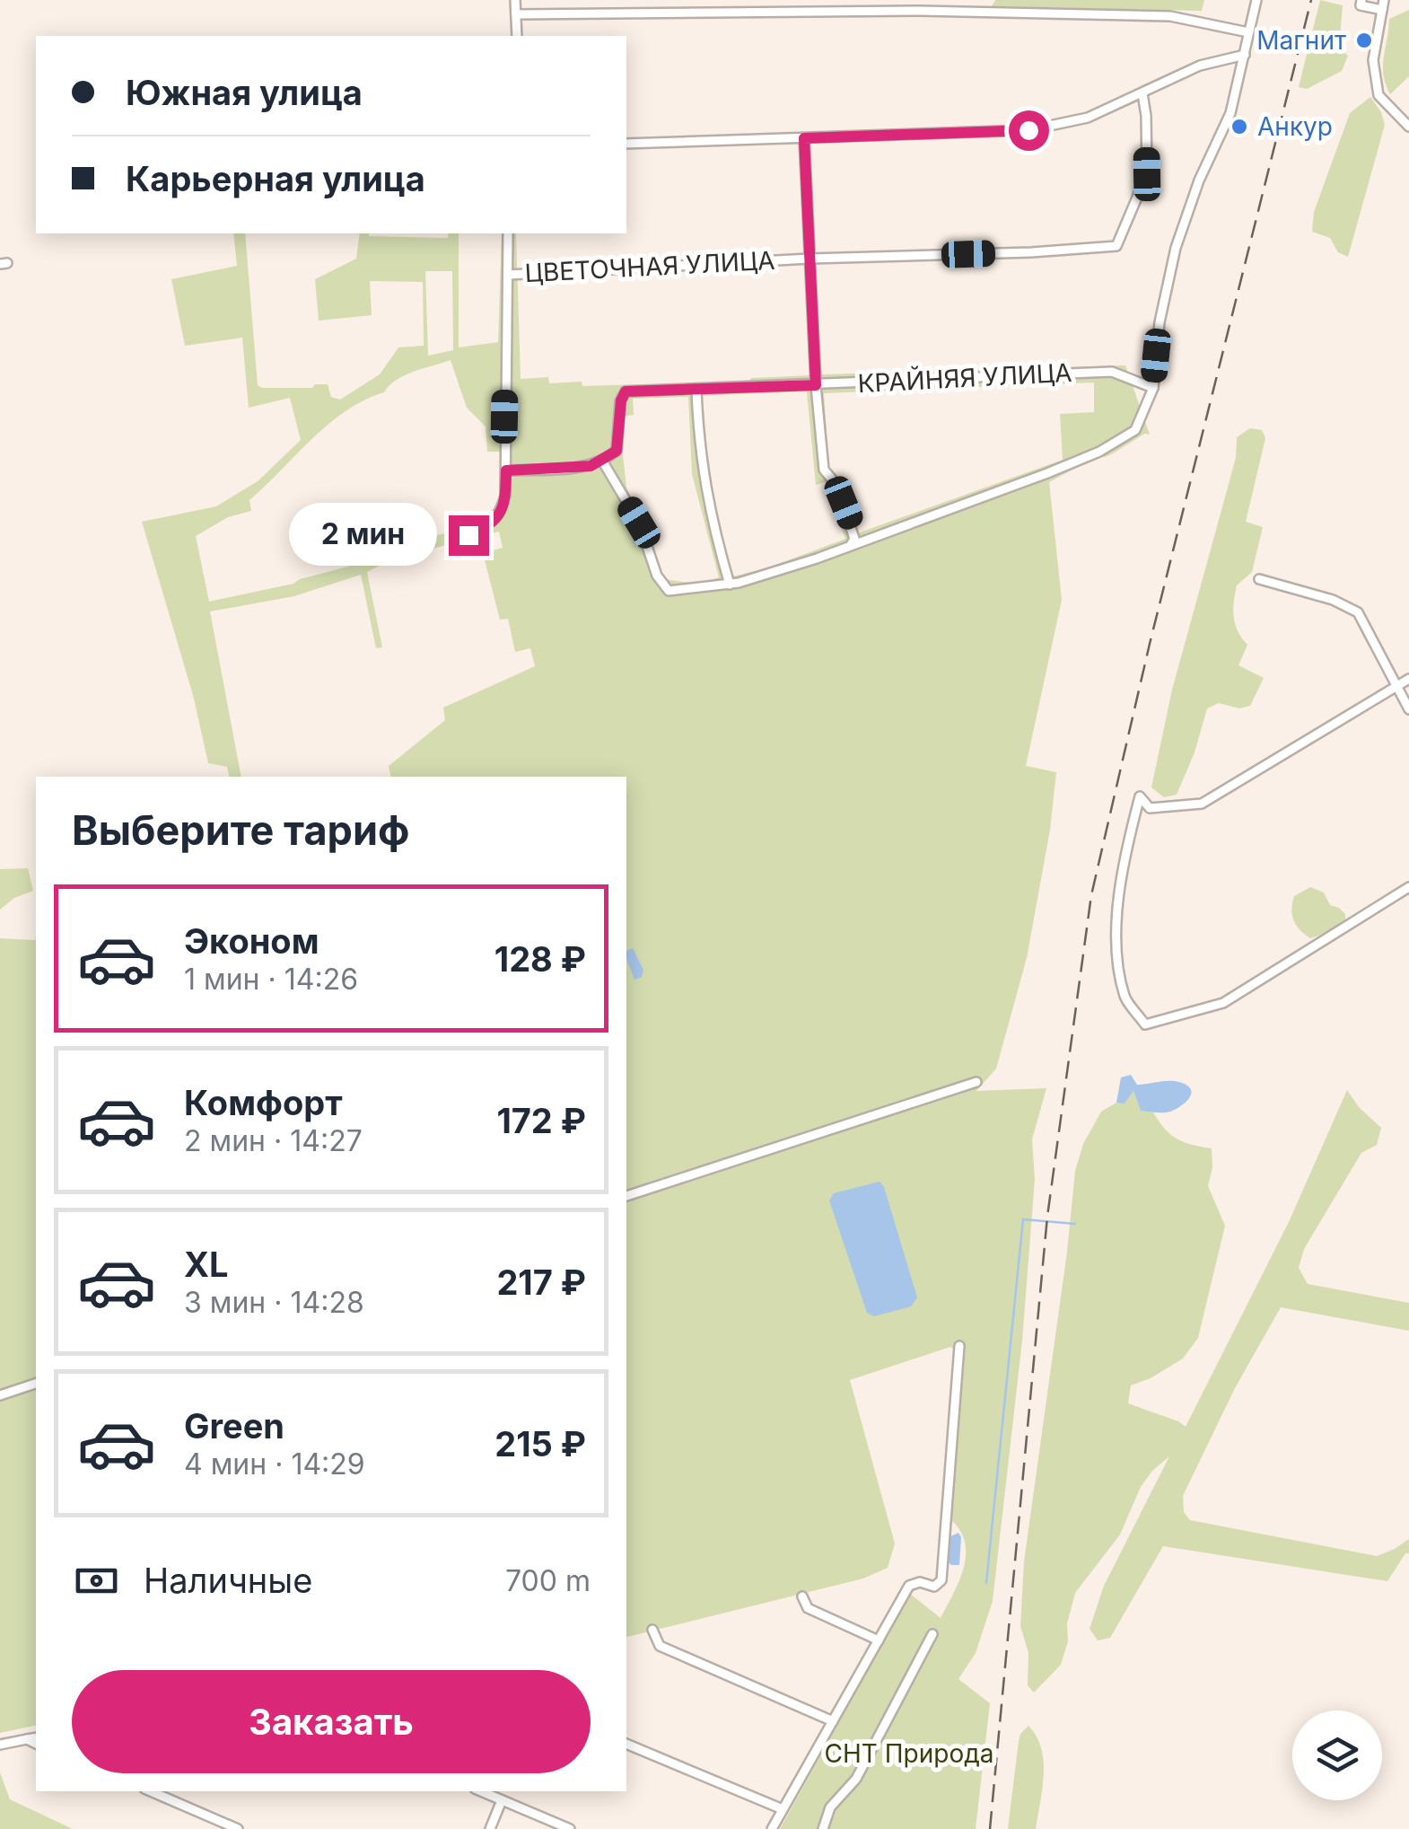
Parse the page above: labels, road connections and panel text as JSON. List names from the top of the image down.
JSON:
{
  "streets": {
    "street": ["ЦВЕТОЧНАЯ УЛИЦА", "КРАЙНЯЯ УЛИЦА"]
  },
  "parks": ["СНТ Природа"],
  "places": ["Магнит", "Анкур"],
  "page": {
    "banner": ["Южная улица", "Карьерная улица"],
    "bubble": "2 мин",
    "heading": "Выберите тариф",
    "list": [
      {
        "name": "Эконом",
        "note": "1 мин · 14:26",
        "value": "128 ₽"
      },
      {
        "name": "Комфорт",
        "note": "2 мин · 14:27",
        "value": "172 ₽"
      },
      {
        "name": "XL",
        "note": "3 мин · 14:28",
        "value": "217 ₽"
      },
      {
        "name": "Green",
        "note": "4 мин · 14:29",
        "value": "215 ₽"
      }
    ],
    "pay": ["Наличные", "700 m"],
    "buttons": "Заказать"
  }
}
